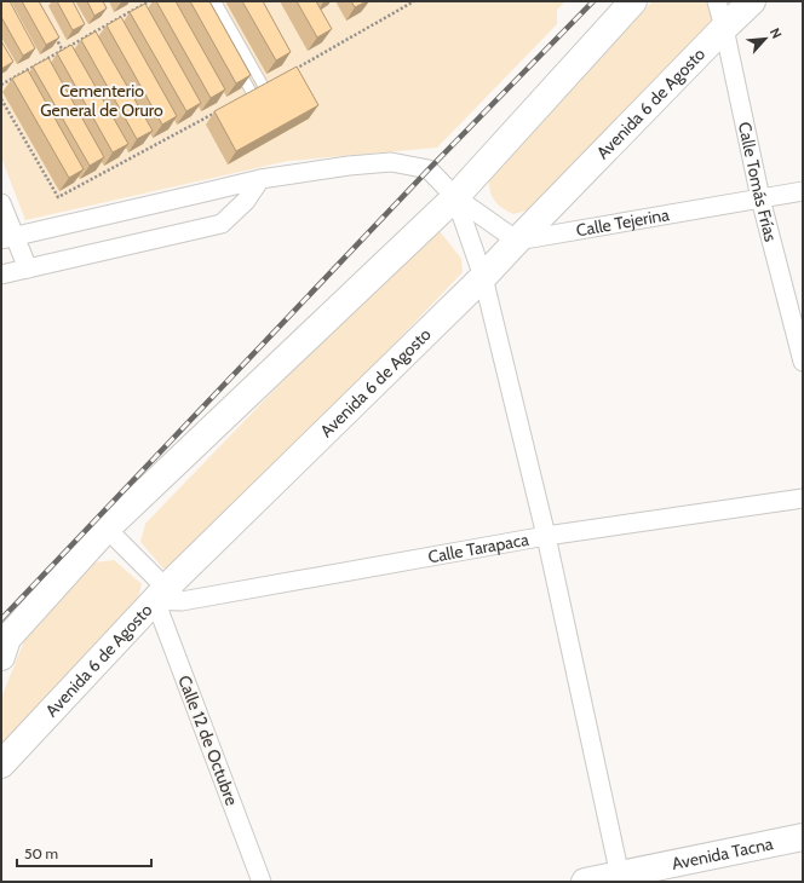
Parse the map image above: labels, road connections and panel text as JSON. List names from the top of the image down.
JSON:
{
  "streets": {
    "main road": ["Avenida 6 de Agosto", "Avenida Tacna"],
    "street": [
      "Calle Tomás Frías",
      "Calle Tejerina",
      "Calle Tarapaca",
      "Calle 12 de Octubre"
    ]
  },
  "crossings": [
    ["Avenida 6 de Agosto", "Calle Tomás Frías"],
    ["Avenida 6 de Agosto", "Calle Tejerina"],
    ["Avenida 6 de Agosto", "Calle Tarapaca"],
    ["Avenida 6 de Agosto", "Calle 12 de Octubre"],
    ["Calle Tomás Frías", "Calle Tejerina"],
    ["Calle Tarapaca", "Calle 12 de Octubre"]
  ],
  "parks": ["Cementerio General de Oruro"],
  "scale_bar": "50 m",
  "north": "top right"
}
